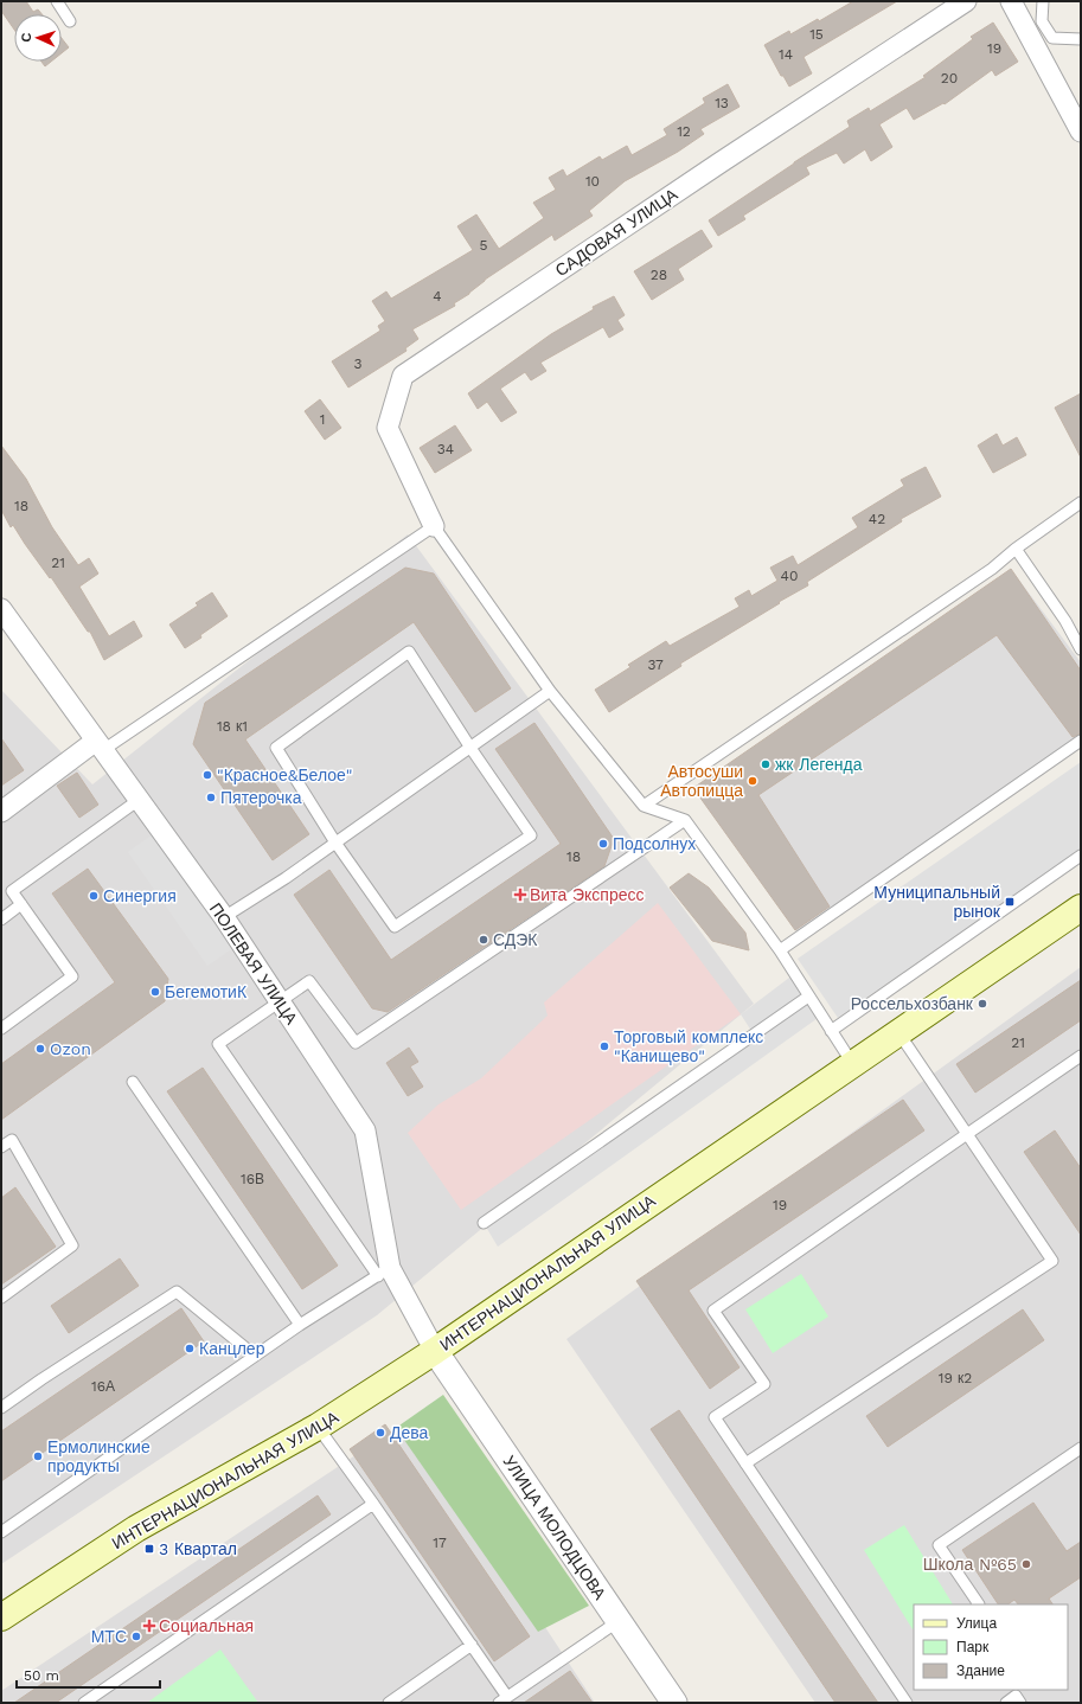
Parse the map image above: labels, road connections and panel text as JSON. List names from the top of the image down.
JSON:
{
  "streets": {
    "main road": ["ИНТЕРНАЦИОНАЛЬНАЯ УЛИЦА"],
    "street": ["САДОВАЯ УЛИЦА", "ПОЛЕВАЯ УЛИЦА", "УЛИЦА МОЛОДЦОВА"]
  },
  "crossings": [
    ["ПОЛЕВАЯ УЛИЦА", "ИНТЕРНАЦИОНАЛЬНАЯ УЛИЦА"],
    ["ПОЛЕВАЯ УЛИЦА", "УЛИЦА МОЛОДЦОВА"],
    ["ИНТЕРНАЦИОНАЛЬНАЯ УЛИЦА", "УЛИЦА МОЛОДЦОВА"]
  ],
  "places": {
    "other": [
      "жк Легенда",
      "\"Красное&Белое\"",
      "Автосуши Автопицца",
      "Пятерочка",
      "Подсолнух",
      "Синергия",
      "СДЭК",
      "БегемотиК",
      "Россельхозбанк",
      "Торговый комплекс \"Канищево\"",
      "Ozon",
      "Канцлер",
      "Дева",
      "Ермолинские продукты",
      "Школа №65",
      "МТС"
    ],
    "health": ["Вита Экспресс", "Социальная"],
    "transit": ["Муниципальный рынок", "3 Квартал"]
  },
  "house_numbers": [
    "15",
    "19",
    "14",
    "20",
    "13",
    "12",
    "10",
    "5",
    "28",
    "4",
    "3",
    "1",
    "34",
    "18",
    "42",
    "21",
    "40",
    "37",
    "18 к1",
    "18",
    "21",
    "16В",
    "19",
    "19 к2",
    "16А",
    "17"
  ],
  "legend": ["Улица", "Парк", "Здание"],
  "scale_bar": "50 m",
  "north": "left"
}
